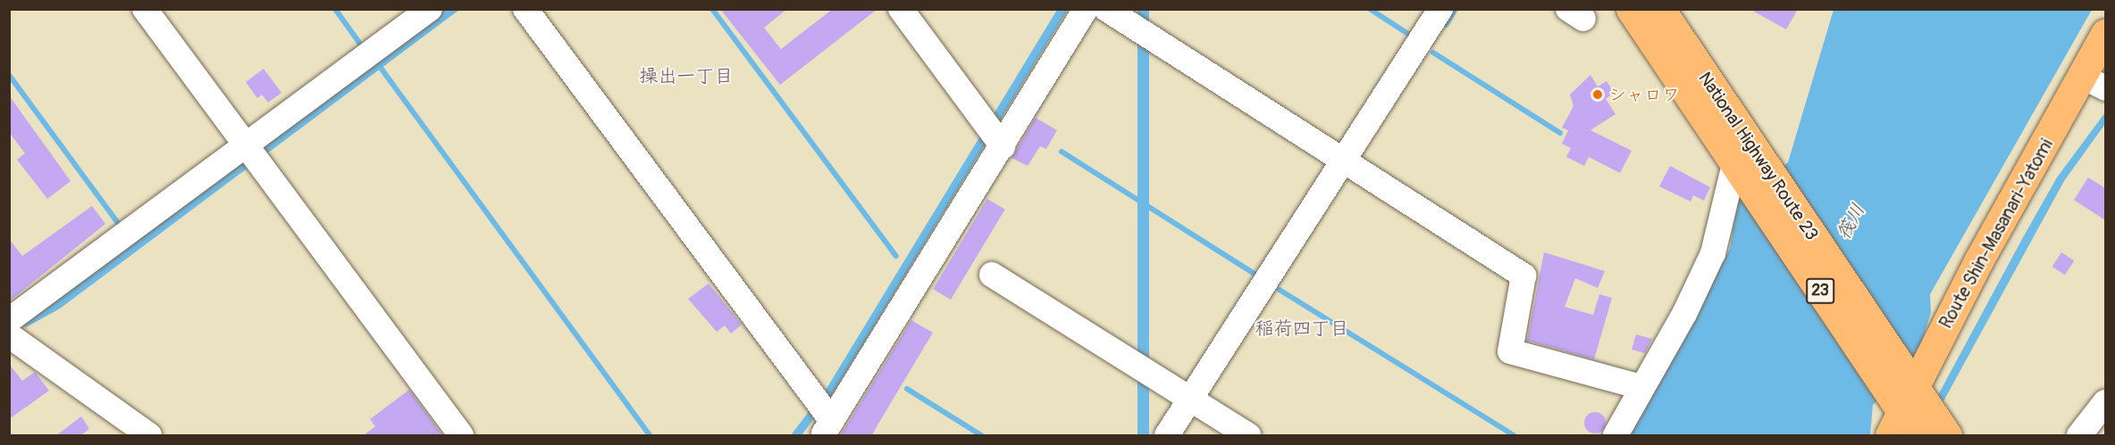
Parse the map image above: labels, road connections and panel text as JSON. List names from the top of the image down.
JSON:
{
  "streets": {
    "main road": ["National Highway Route 23", "Route Shin-Masanari-Yatomi", "23"]
  },
  "crossings": [
    ["National Highway Route 23", "Route Shin-Masanari-Yatomi"]
  ],
  "districts": ["操出一丁目", "稲荷四丁目"],
  "water": ["筏川"],
  "places": ["シャロワ"]
}
